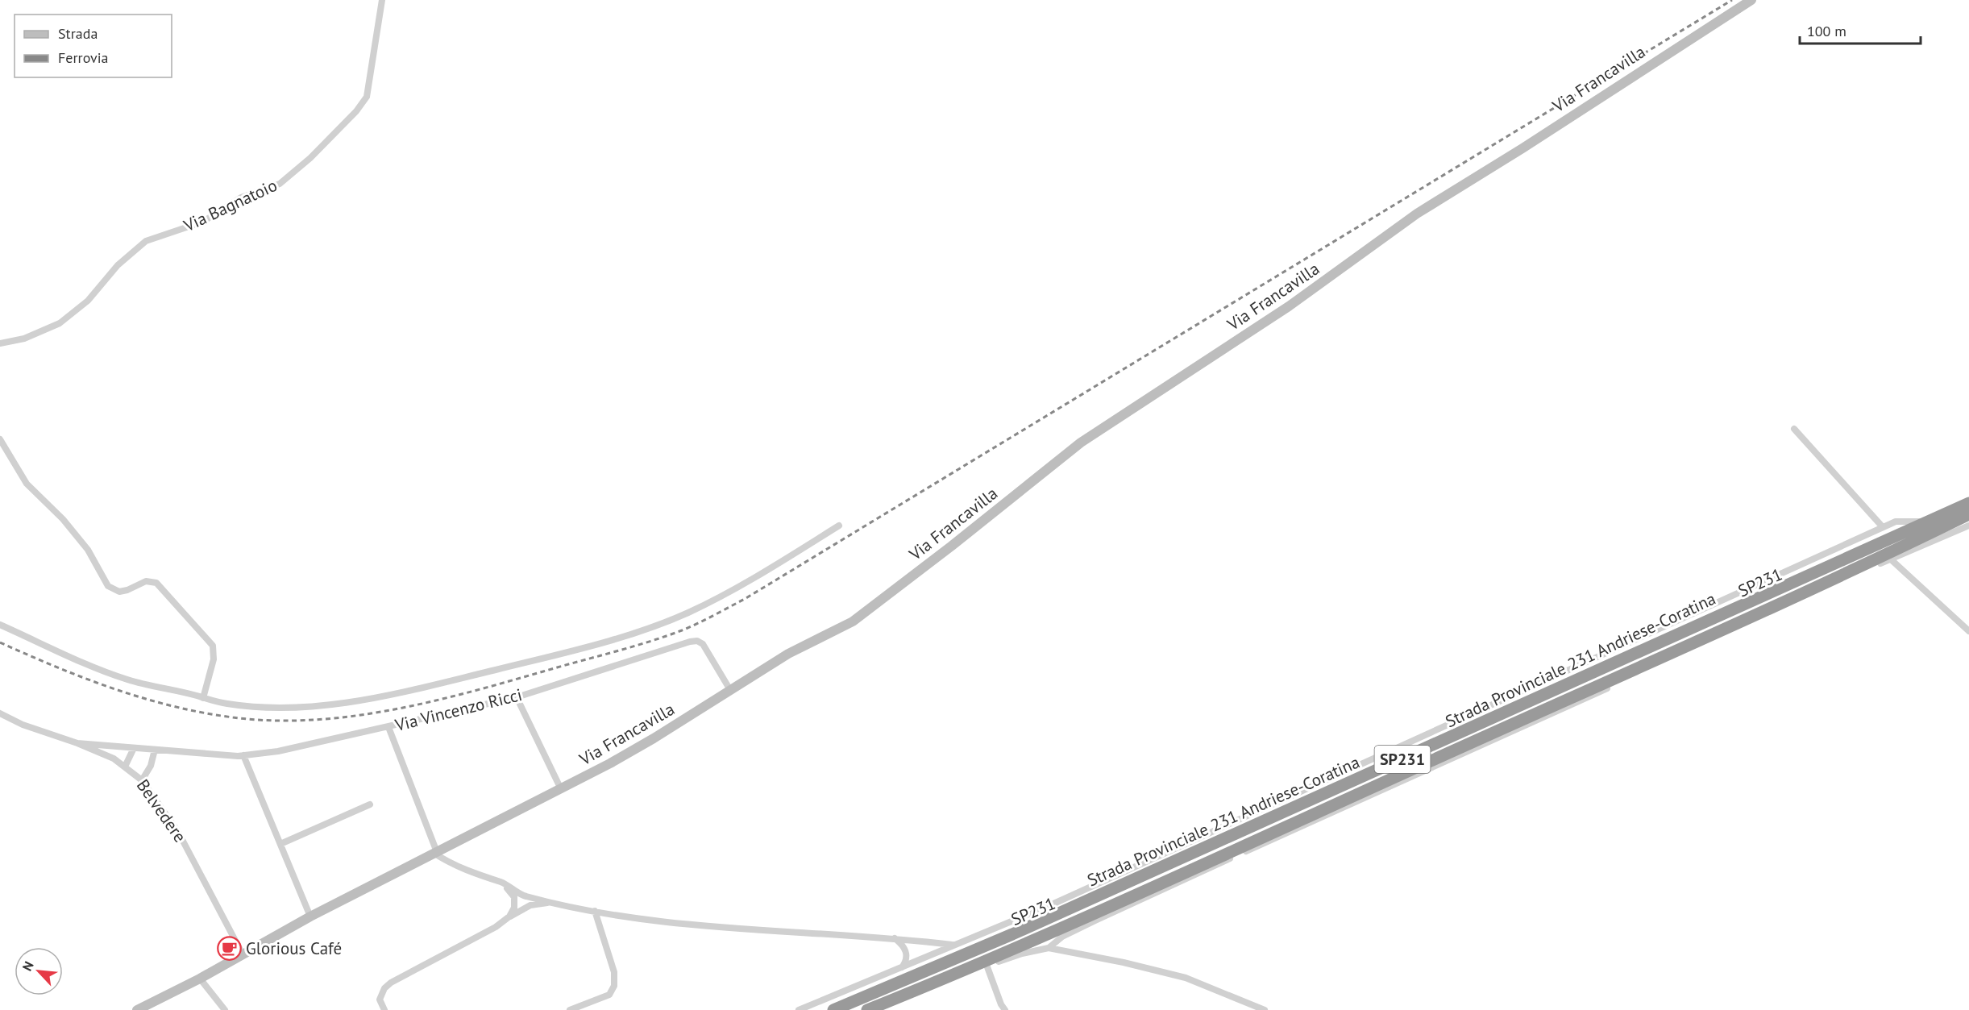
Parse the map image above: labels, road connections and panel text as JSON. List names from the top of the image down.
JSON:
{
  "streets": {
    "highway": ["SP231", "Strada Provinciale 231 Andriese-Coratina"],
    "street": [
      "Via Francavilla",
      "Via Bagnatoio",
      "Via Vincenzo Ricci",
      "Belvedere"
    ]
  },
  "crossings": [
    ["Via Francavilla", "Via Vincenzo Ricci"],
    ["Via Francavilla", "Belvedere"],
    ["SP231", "Strada Provinciale 231 Andriese-Coratina"],
    ["Via Vincenzo Ricci", "Belvedere"]
  ],
  "places": {
    "cafe": ["Glorious Café"]
  },
  "legend": ["Strada", "Ferrovia"],
  "scale_bar": "100 m",
  "north": "top left"
}
